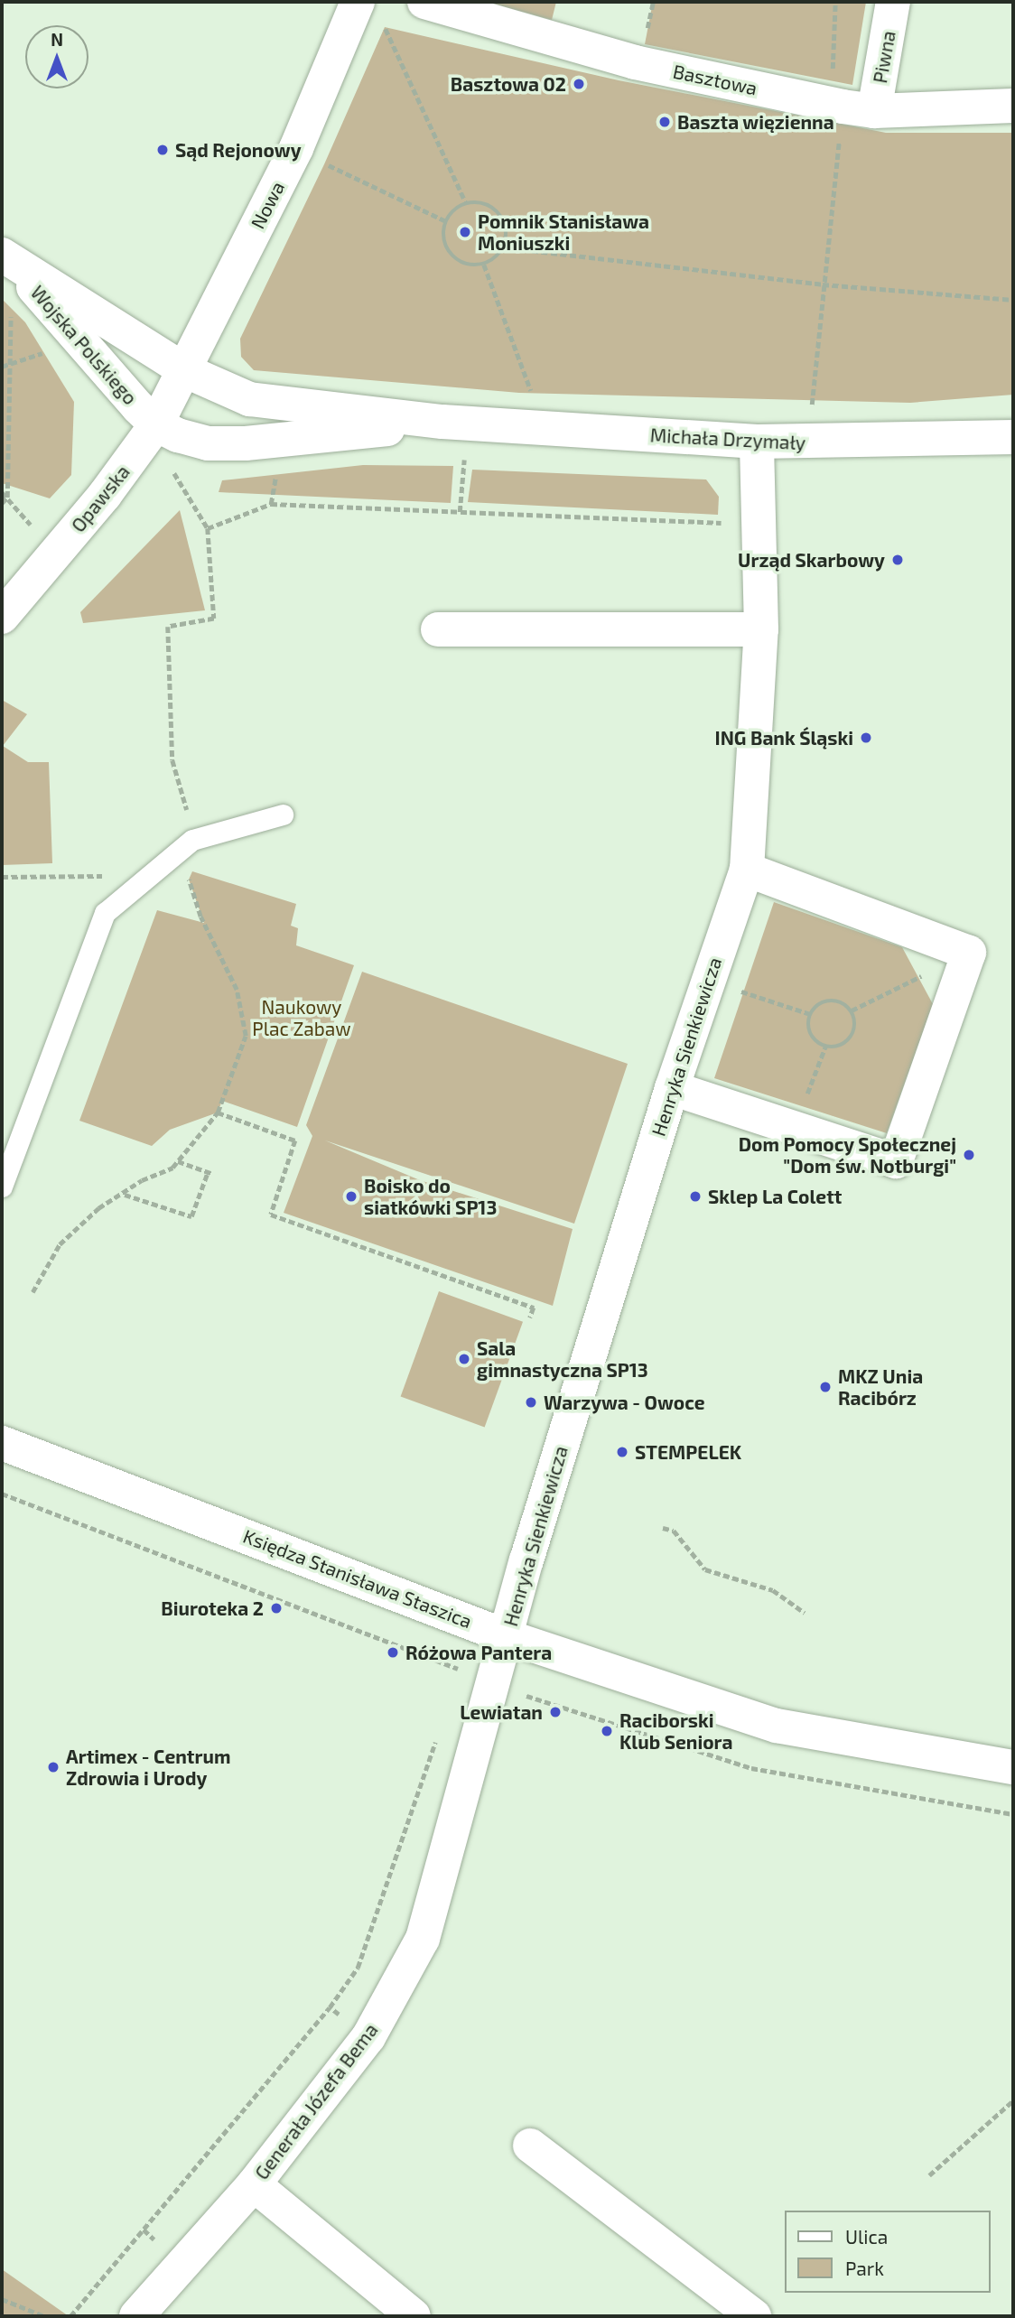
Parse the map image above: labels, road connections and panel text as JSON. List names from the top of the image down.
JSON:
{
  "streets": {
    "street": [
      "Piwna",
      "Basztowa",
      "Nowa",
      "Wojska Polskiego",
      "Michała Drzymały",
      "Opawska",
      "Henryka Sienkiewicza",
      "Księdza Stanisława Staszica",
      "Generała Józefa Bema"
    ]
  },
  "crossings": [
    ["Piwna", "Basztowa"],
    ["Nowa", "Wojska Polskiego"],
    ["Nowa", "Michała Drzymały"],
    ["Nowa", "Opawska"],
    ["Wojska Polskiego", "Michała Drzymały"],
    ["Wojska Polskiego", "Opawska"],
    ["Michała Drzymały", "Opawska"],
    ["Michała Drzymały", "Henryka Sienkiewicza"],
    ["Henryka Sienkiewicza", "Księdza Stanisława Staszica"],
    ["Henryka Sienkiewicza", "Generała Józefa Bema"],
    ["Księdza Stanisława Staszica", "Generała Józefa Bema"]
  ],
  "parks": ["Naukowy Plac Zabaw"],
  "places": [
    "Basztowa 02",
    "Baszta więzienna",
    "Sąd Rejonowy",
    "Pomnik Stanisława Moniuszki",
    "Urząd Skarbowy",
    "ING Bank Śląski",
    "Dom Pomocy Społecznej \"Dom św. Notburgi\"",
    "Boisko do siatkówki SP13",
    "Sklep La Colett",
    "Sala gimnastyczna SP13",
    "MKZ Unia Racibórz",
    "Warzywa - Owoce",
    "STEMPELEK",
    "Biuroteka 2",
    "Różowa Pantera",
    "Lewiatan",
    "Raciborski Klub Seniora",
    "Artimex - Centrum Zdrowia i Urody"
  ],
  "legend": ["Ulica", "Park"],
  "north": "top"
}
